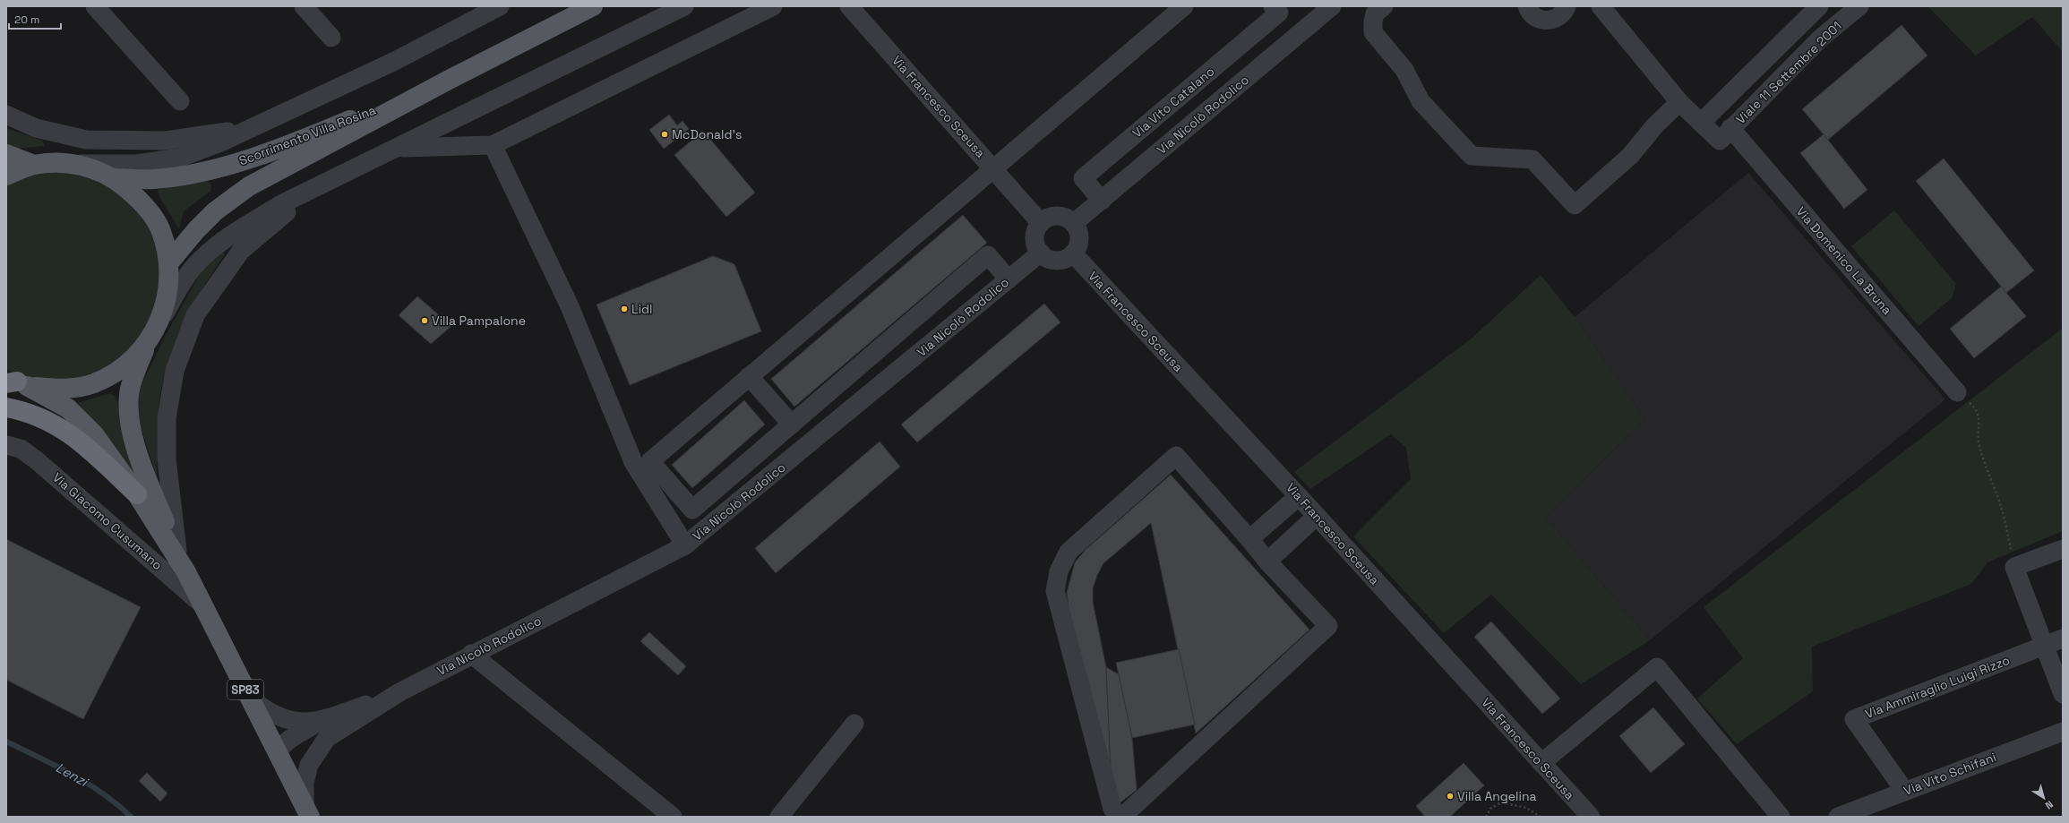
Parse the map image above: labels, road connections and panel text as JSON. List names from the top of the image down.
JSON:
{
  "streets": {
    "main road": ["Scorrimento Villa Rosina", "SP83"],
    "street": [
      "Viale 11 Settembre 2001",
      "Via Vito Catalano",
      "Via Francesco Sceusa",
      "Via Nicolò Rodolico",
      "Via Domenico La Bruna",
      "Via Giacomo Cusumano",
      "Via Ammiraglio Luigi Rizzo",
      "Via Vito Schifani"
    ]
  },
  "crossings": [
    ["Viale 11 Settembre 2001", "Via Domenico La Bruna"],
    ["Via Vito Catalano", "Via Nicolò Rodolico"],
    ["Via Francesco Sceusa", "Via Nicolò Rodolico"],
    ["Via Nicolò Rodolico", "SP83"],
    ["Via Giacomo Cusumano", "SP83"],
    ["Via Ammiraglio Luigi Rizzo", "Via Vito Schifani"]
  ],
  "water": ["Lenzi"],
  "places": [
    "McDonald's",
    "Lidl",
    "Villa Pampalone",
    "Villa Angelina"
  ],
  "scale_bar": "20 m",
  "north": "bottom right"
}
